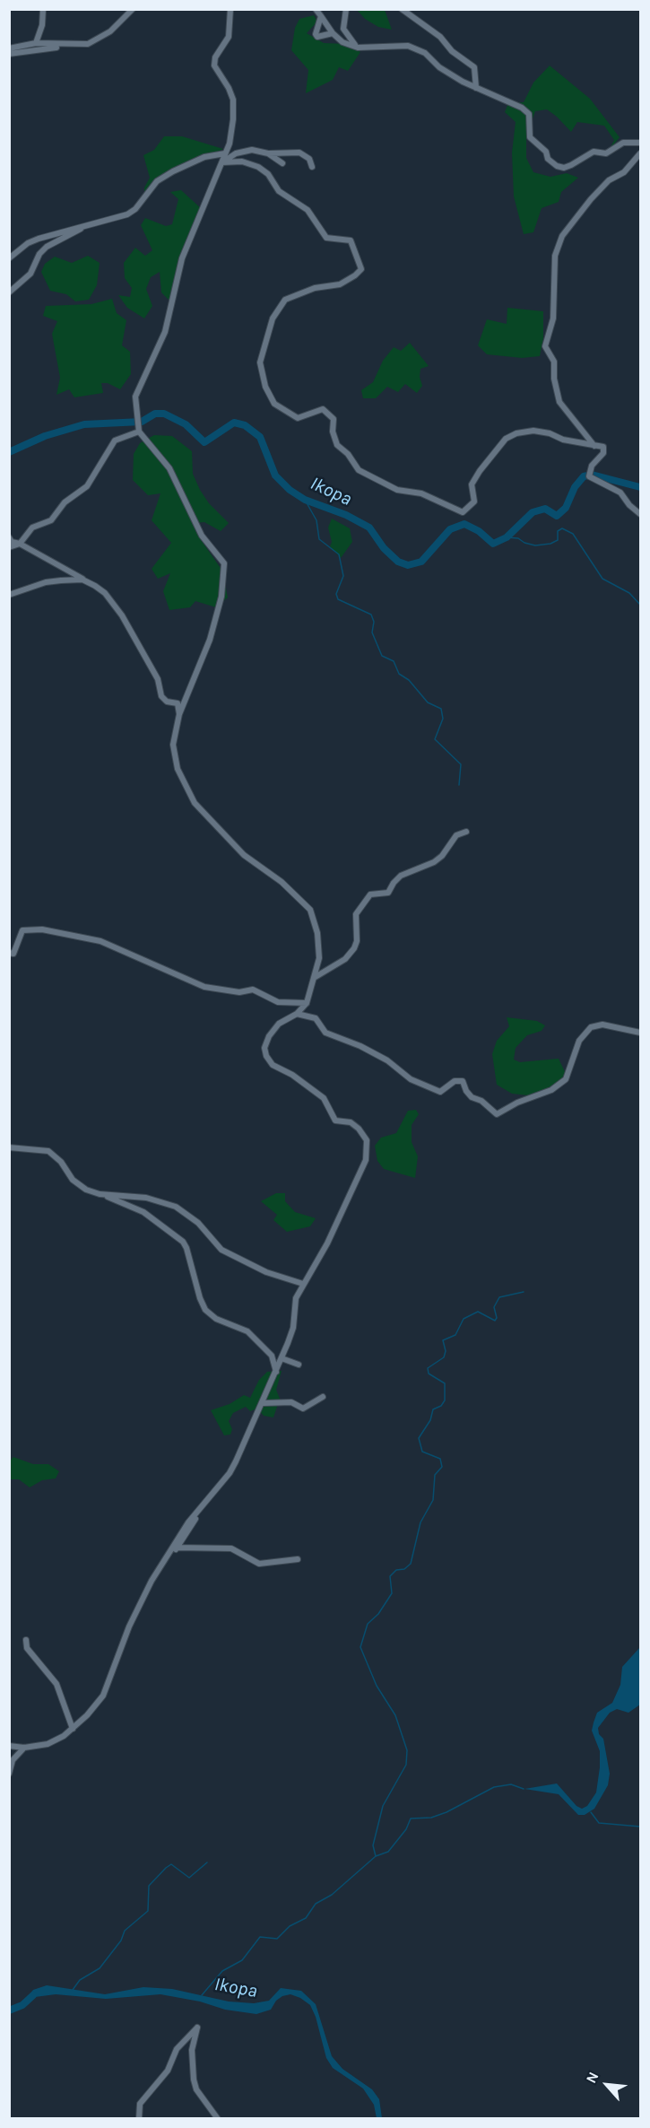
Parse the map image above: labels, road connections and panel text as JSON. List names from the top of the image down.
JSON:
{
  "water": ["Ikopa"],
  "north": "top left"
}
